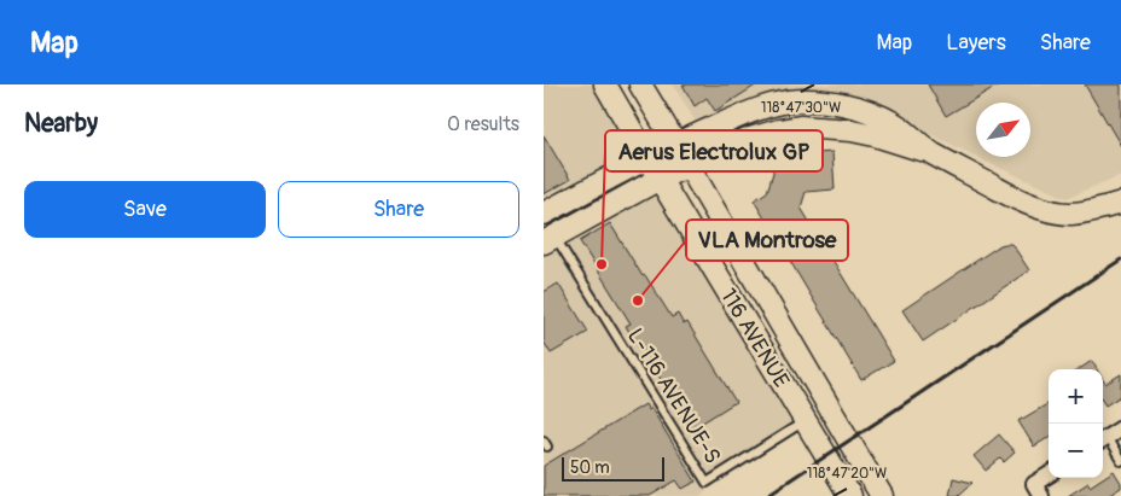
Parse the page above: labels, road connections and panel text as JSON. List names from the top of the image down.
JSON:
{
  "streets": {
    "main road": ["116 AVENUE"],
    "lane": ["L-116 AVENUE-S"]
  },
  "crossings": [
    ["116 AVENUE", "L-116 AVENUE-S"]
  ],
  "places": ["Aerus Electrolux GP", "VLA Montrose"],
  "scale_bar": "50 m",
  "north": "top right",
  "page": {
    "header": "Map",
    "nav": ["Map", "Layers", "Share"],
    "heading": ["Nearby", "0 results"],
    "buttons": ["Save", "Share"],
    "map_buttons": ["+", "−"],
    "scale": "50 m"
  },
  "coordinates": ["118°47'30\"W", "118°47'20\"W"]
}
